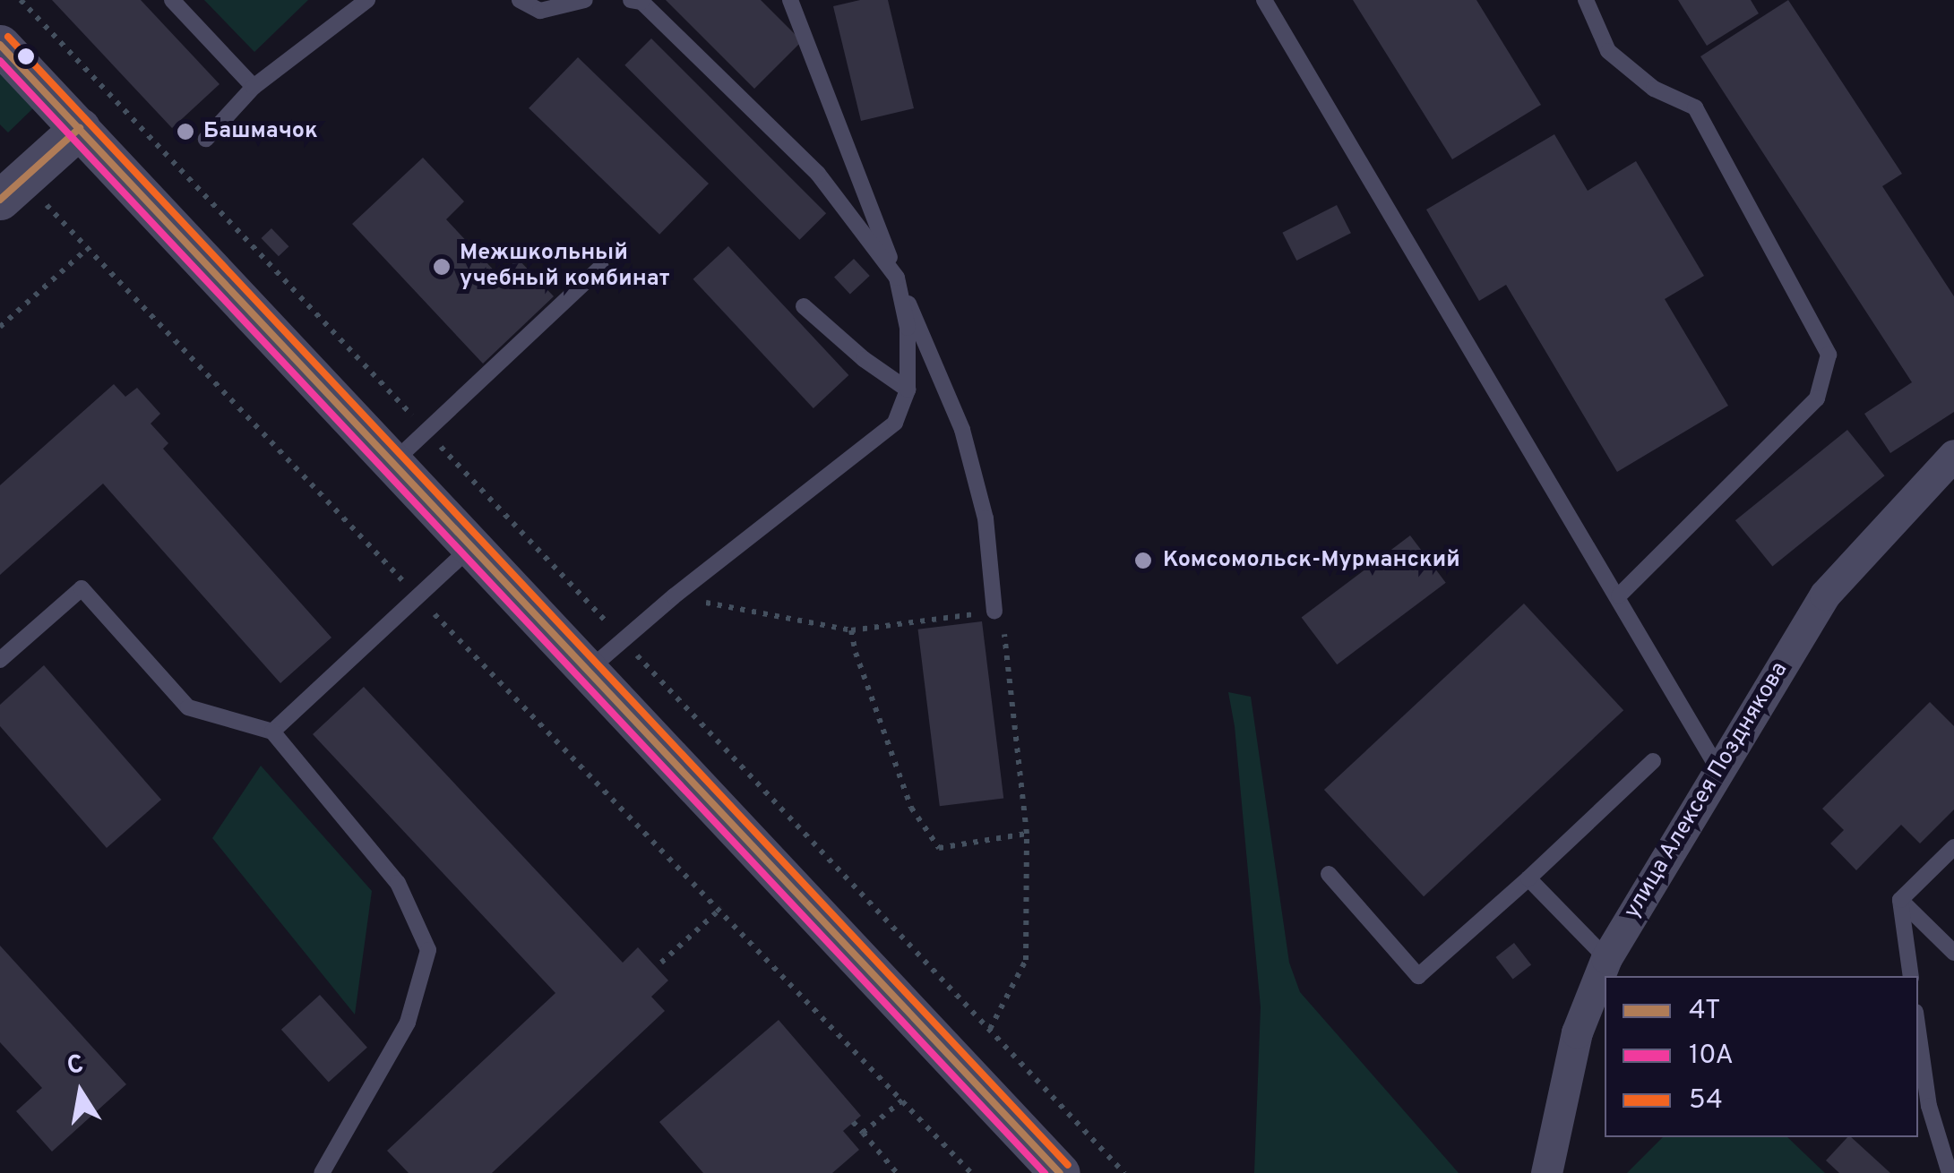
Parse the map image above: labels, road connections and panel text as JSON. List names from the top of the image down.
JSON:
{
  "streets": {
    "street": ["улица Алексея Позднякова"]
  },
  "places": ["Башмачок", "Межшкольный учебный комбинат", "Комсомольск-Мурманский"],
  "lines": ["transit line 54", "transit line 4Т", "transit line 10А"],
  "legend": ["4Т", "10А", "54"],
  "north": "top"
}
